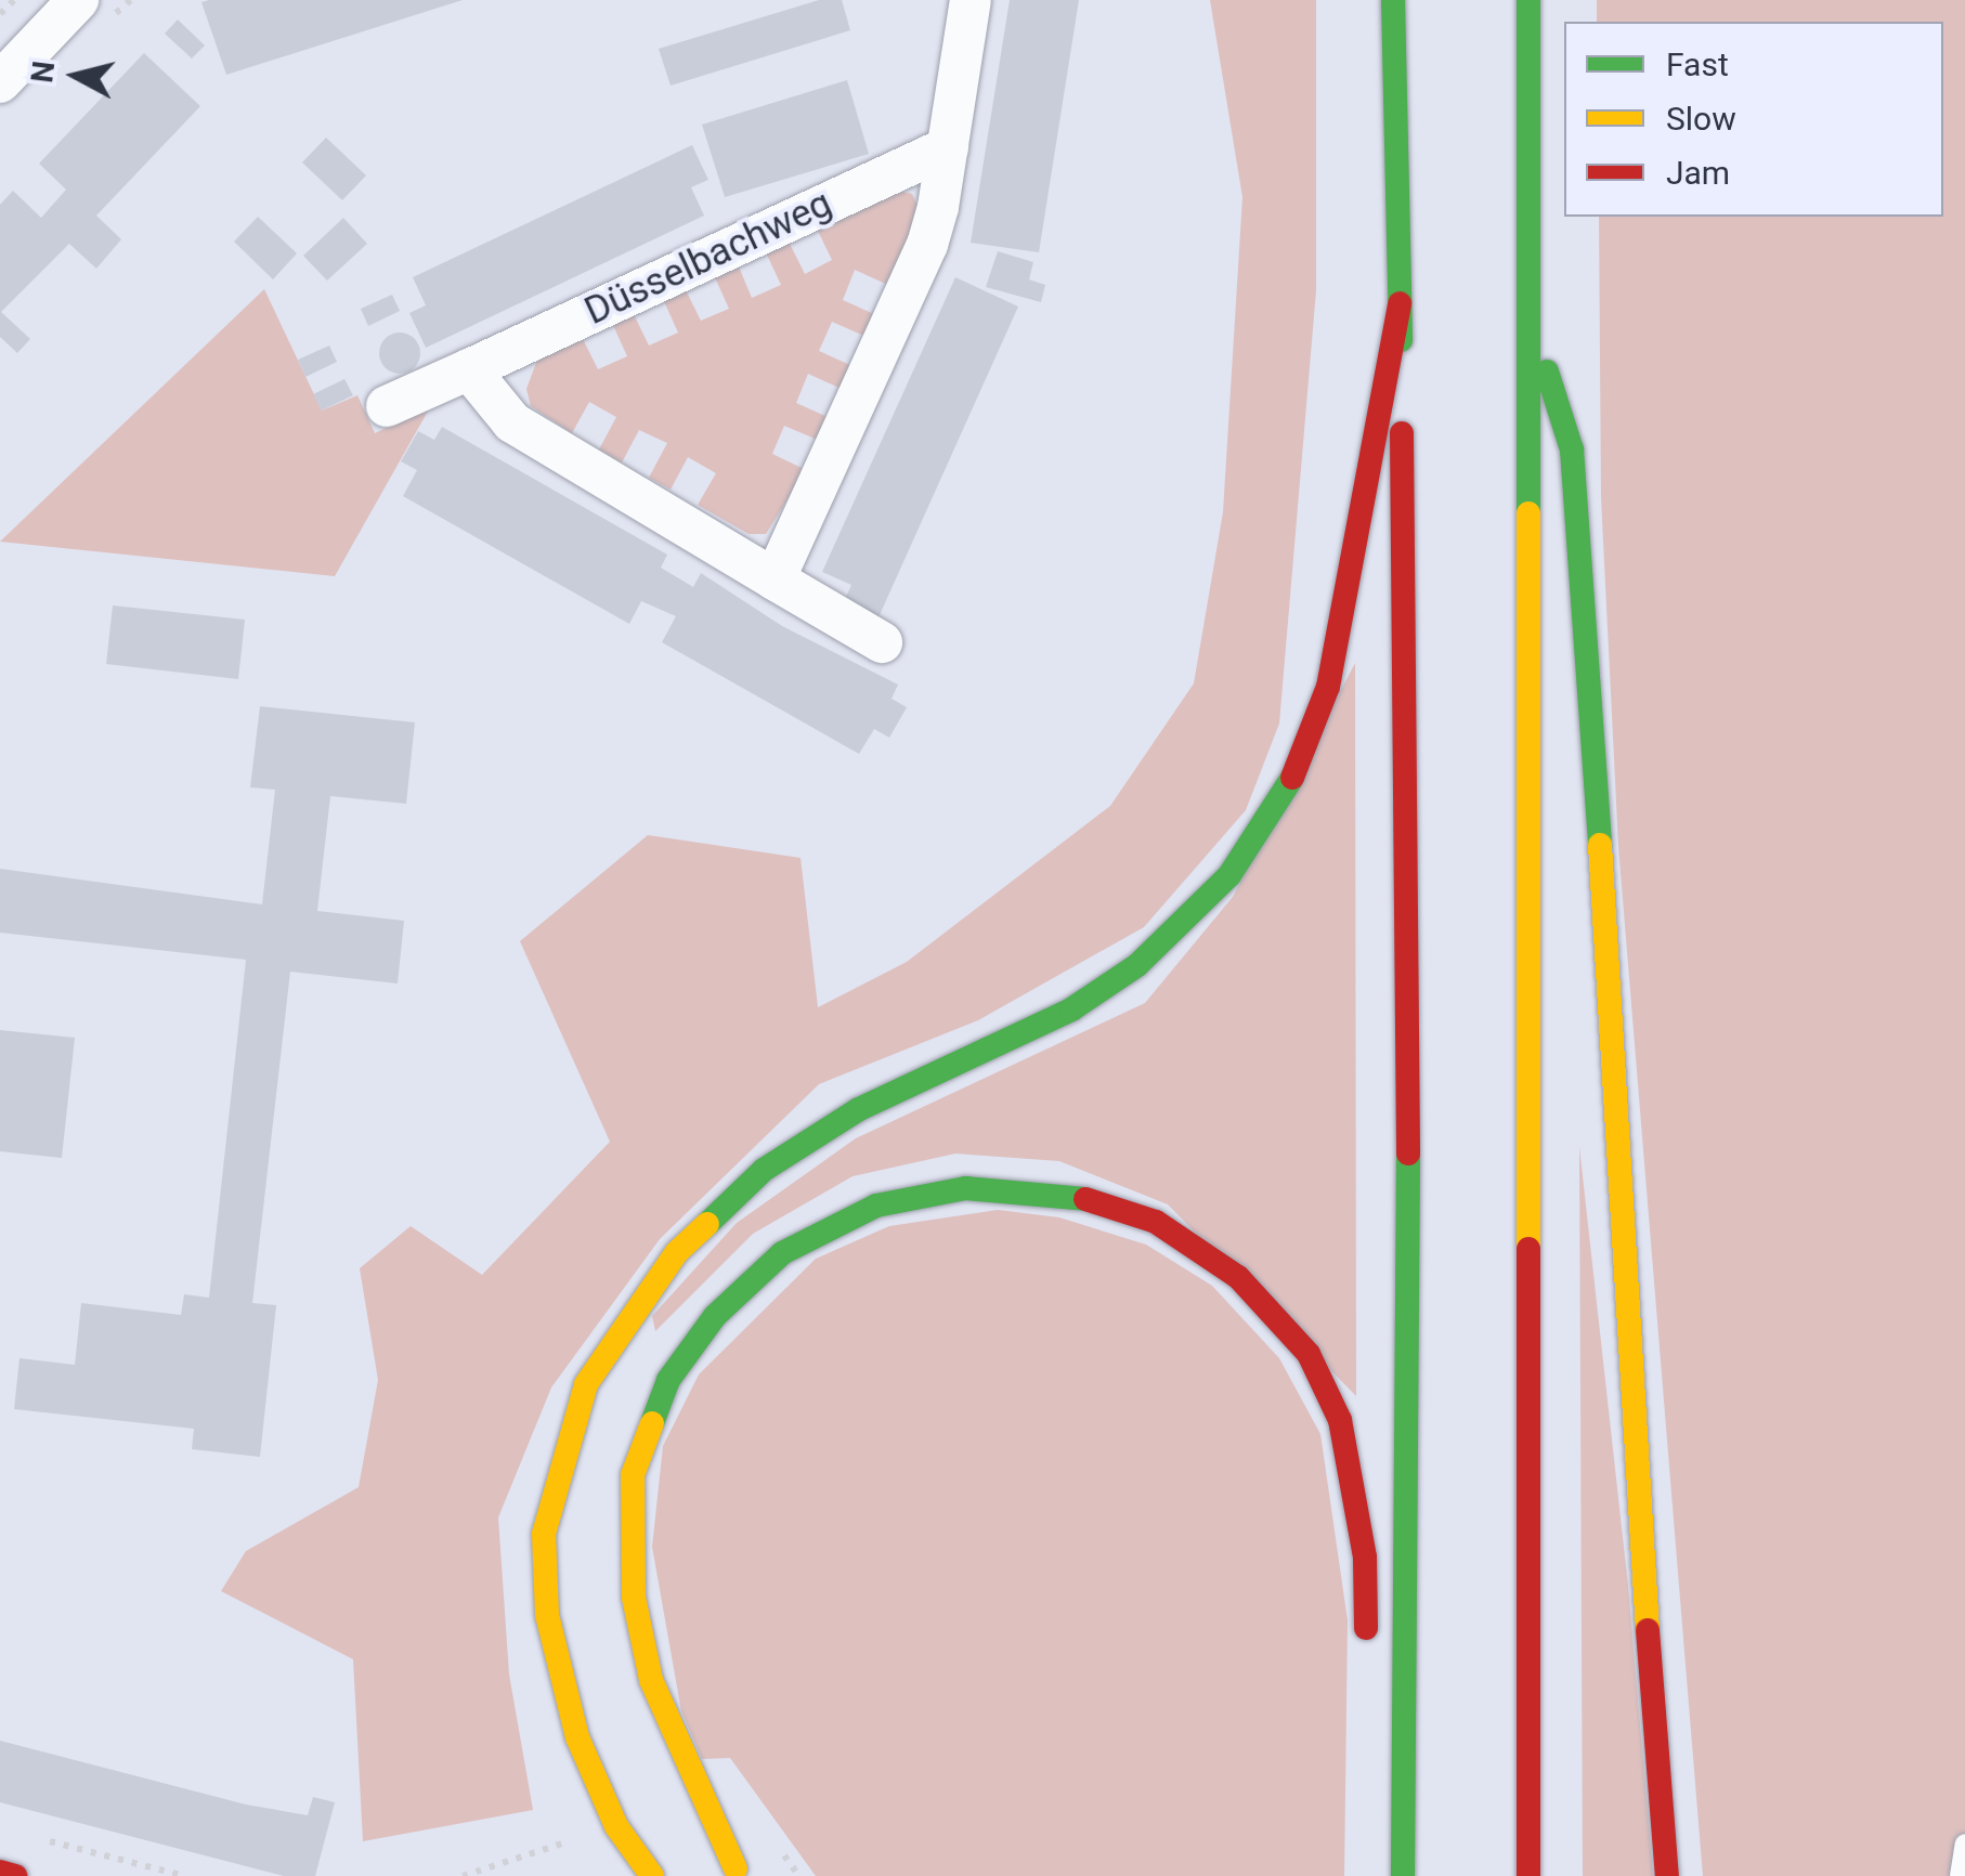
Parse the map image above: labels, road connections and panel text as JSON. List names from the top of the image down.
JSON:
{
  "streets": {
    "street": ["Düsselbachweg"]
  },
  "legend": ["Fast", "Slow", "Jam"],
  "north": "left"
}
